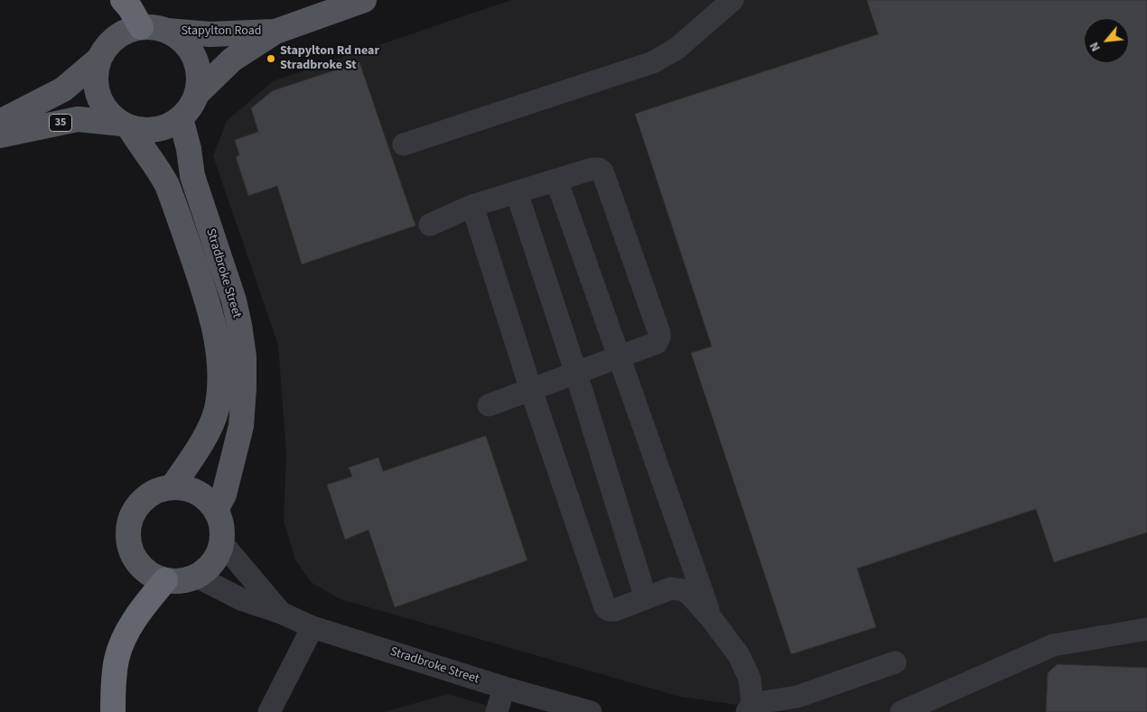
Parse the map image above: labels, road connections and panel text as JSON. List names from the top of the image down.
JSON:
{
  "streets": {
    "main road": ["Stapylton Road", "35", "Stradbroke Street"]
  },
  "crossings": [
    ["Stapylton Road", "35"],
    ["Stapylton Road", "Stradbroke Street"],
    ["35", "Stradbroke Street"]
  ],
  "places": ["Stapylton Rd near Stradbroke St"],
  "north": "bottom left"
}
